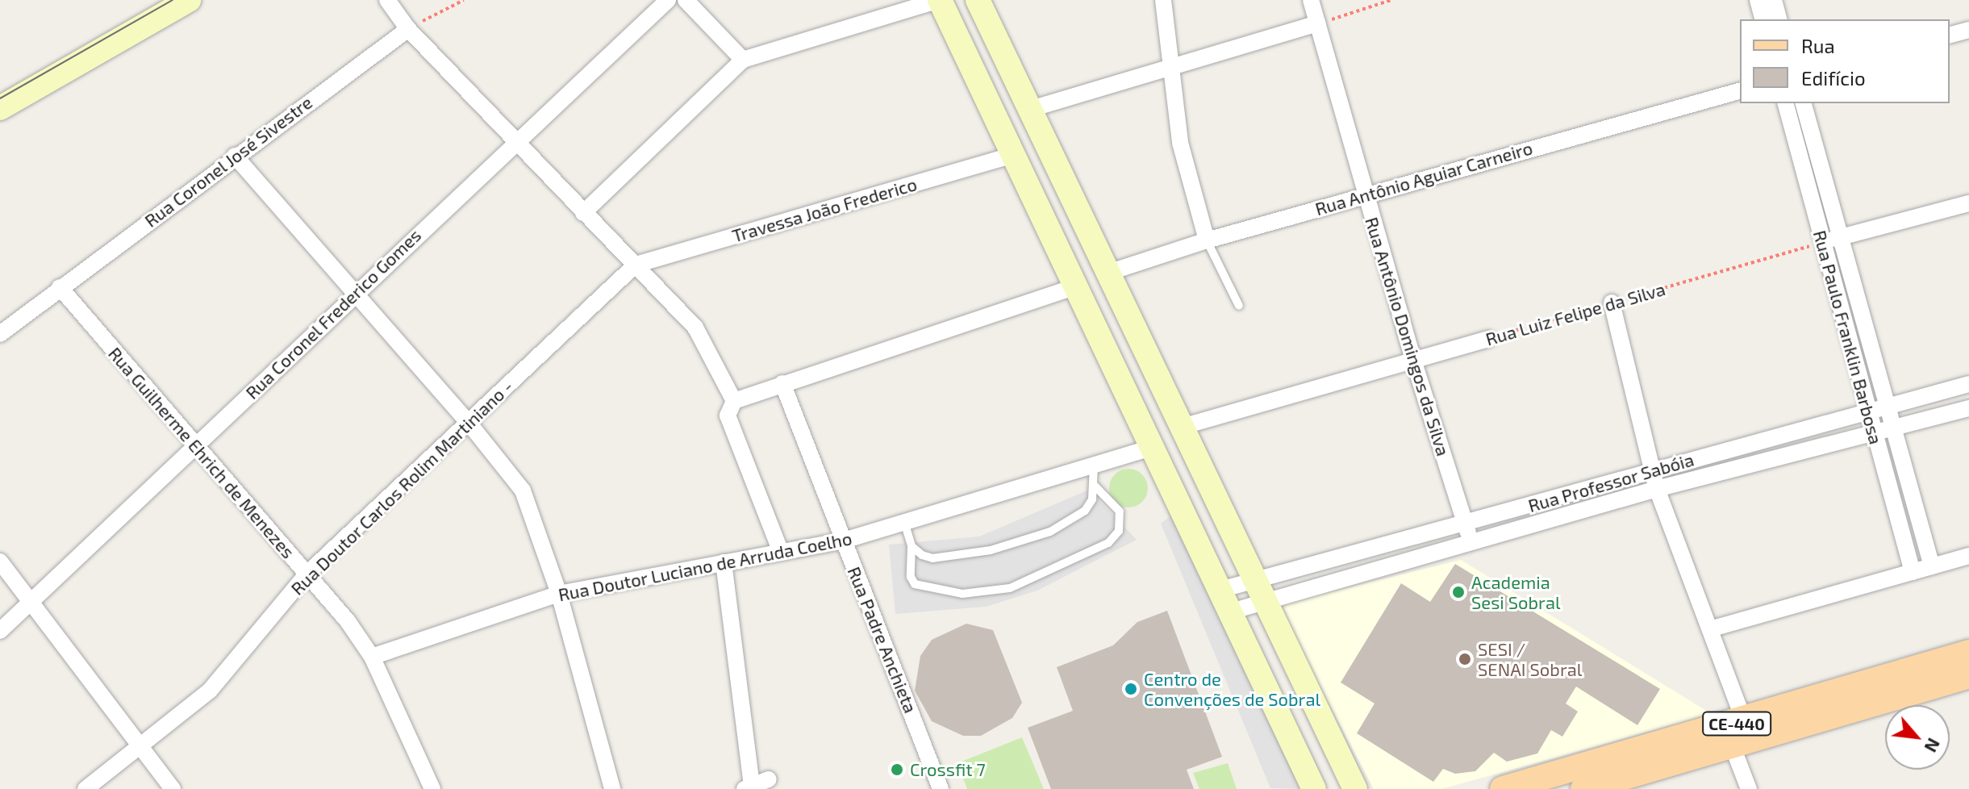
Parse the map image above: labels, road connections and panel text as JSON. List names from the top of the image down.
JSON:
{
  "streets": {
    "main road": ["CE-440"],
    "street": [
      "Rua Coronel José Sivestre",
      "Rua Antônio Aguiar Carneiro",
      "Travessa João Frederico",
      "Rua Coronel Frederico Gomes",
      "Rua Luiz Felipe da Silva",
      "Rua Antônio Domingos da Silva",
      "Rua Paulo Franklin Barbosa",
      "Rua Guilherme Ehrich de Menezes",
      "Rua Professor Sabóia",
      "Rua Doutor Carlos Rolim Martiniano -",
      "Rua Doutor Luciano de Arruda Coelho",
      "Rua Padre Anchieta"
    ]
  },
  "crossings": [
    ["Rua Coronel José Sivestre", "Rua Guilherme Ehrich de Menezes"],
    ["Rua Antônio Aguiar Carneiro", "Rua Antônio Domingos da Silva"],
    ["Travessa João Frederico", "Rua Doutor Carlos Rolim Martiniano -"],
    ["Rua Coronel Frederico Gomes", "Rua Guilherme Ehrich de Menezes"],
    ["Rua Luiz Felipe da Silva", "Rua Antônio Domingos da Silva"],
    ["Rua Luiz Felipe da Silva", "Rua Paulo Franklin Barbosa"],
    ["Rua Antônio Domingos da Silva", "Rua Professor Sabóia"],
    ["Rua Paulo Franklin Barbosa", "Rua Professor Sabóia"],
    ["Rua Guilherme Ehrich de Menezes", "Rua Doutor Carlos Rolim Martiniano -"],
    ["Rua Guilherme Ehrich de Menezes", "Rua Doutor Luciano de Arruda Coelho"],
    ["Rua Doutor Luciano de Arruda Coelho", "Rua Padre Anchieta"]
  ],
  "places": [
    "Academia Sesi Sobral",
    "SESI / SENAI Sobral",
    "Centro de Convenções de Sobral",
    "Crossfit 7"
  ],
  "legend": ["Rua", "Edifício"],
  "north": "bottom right"
}
